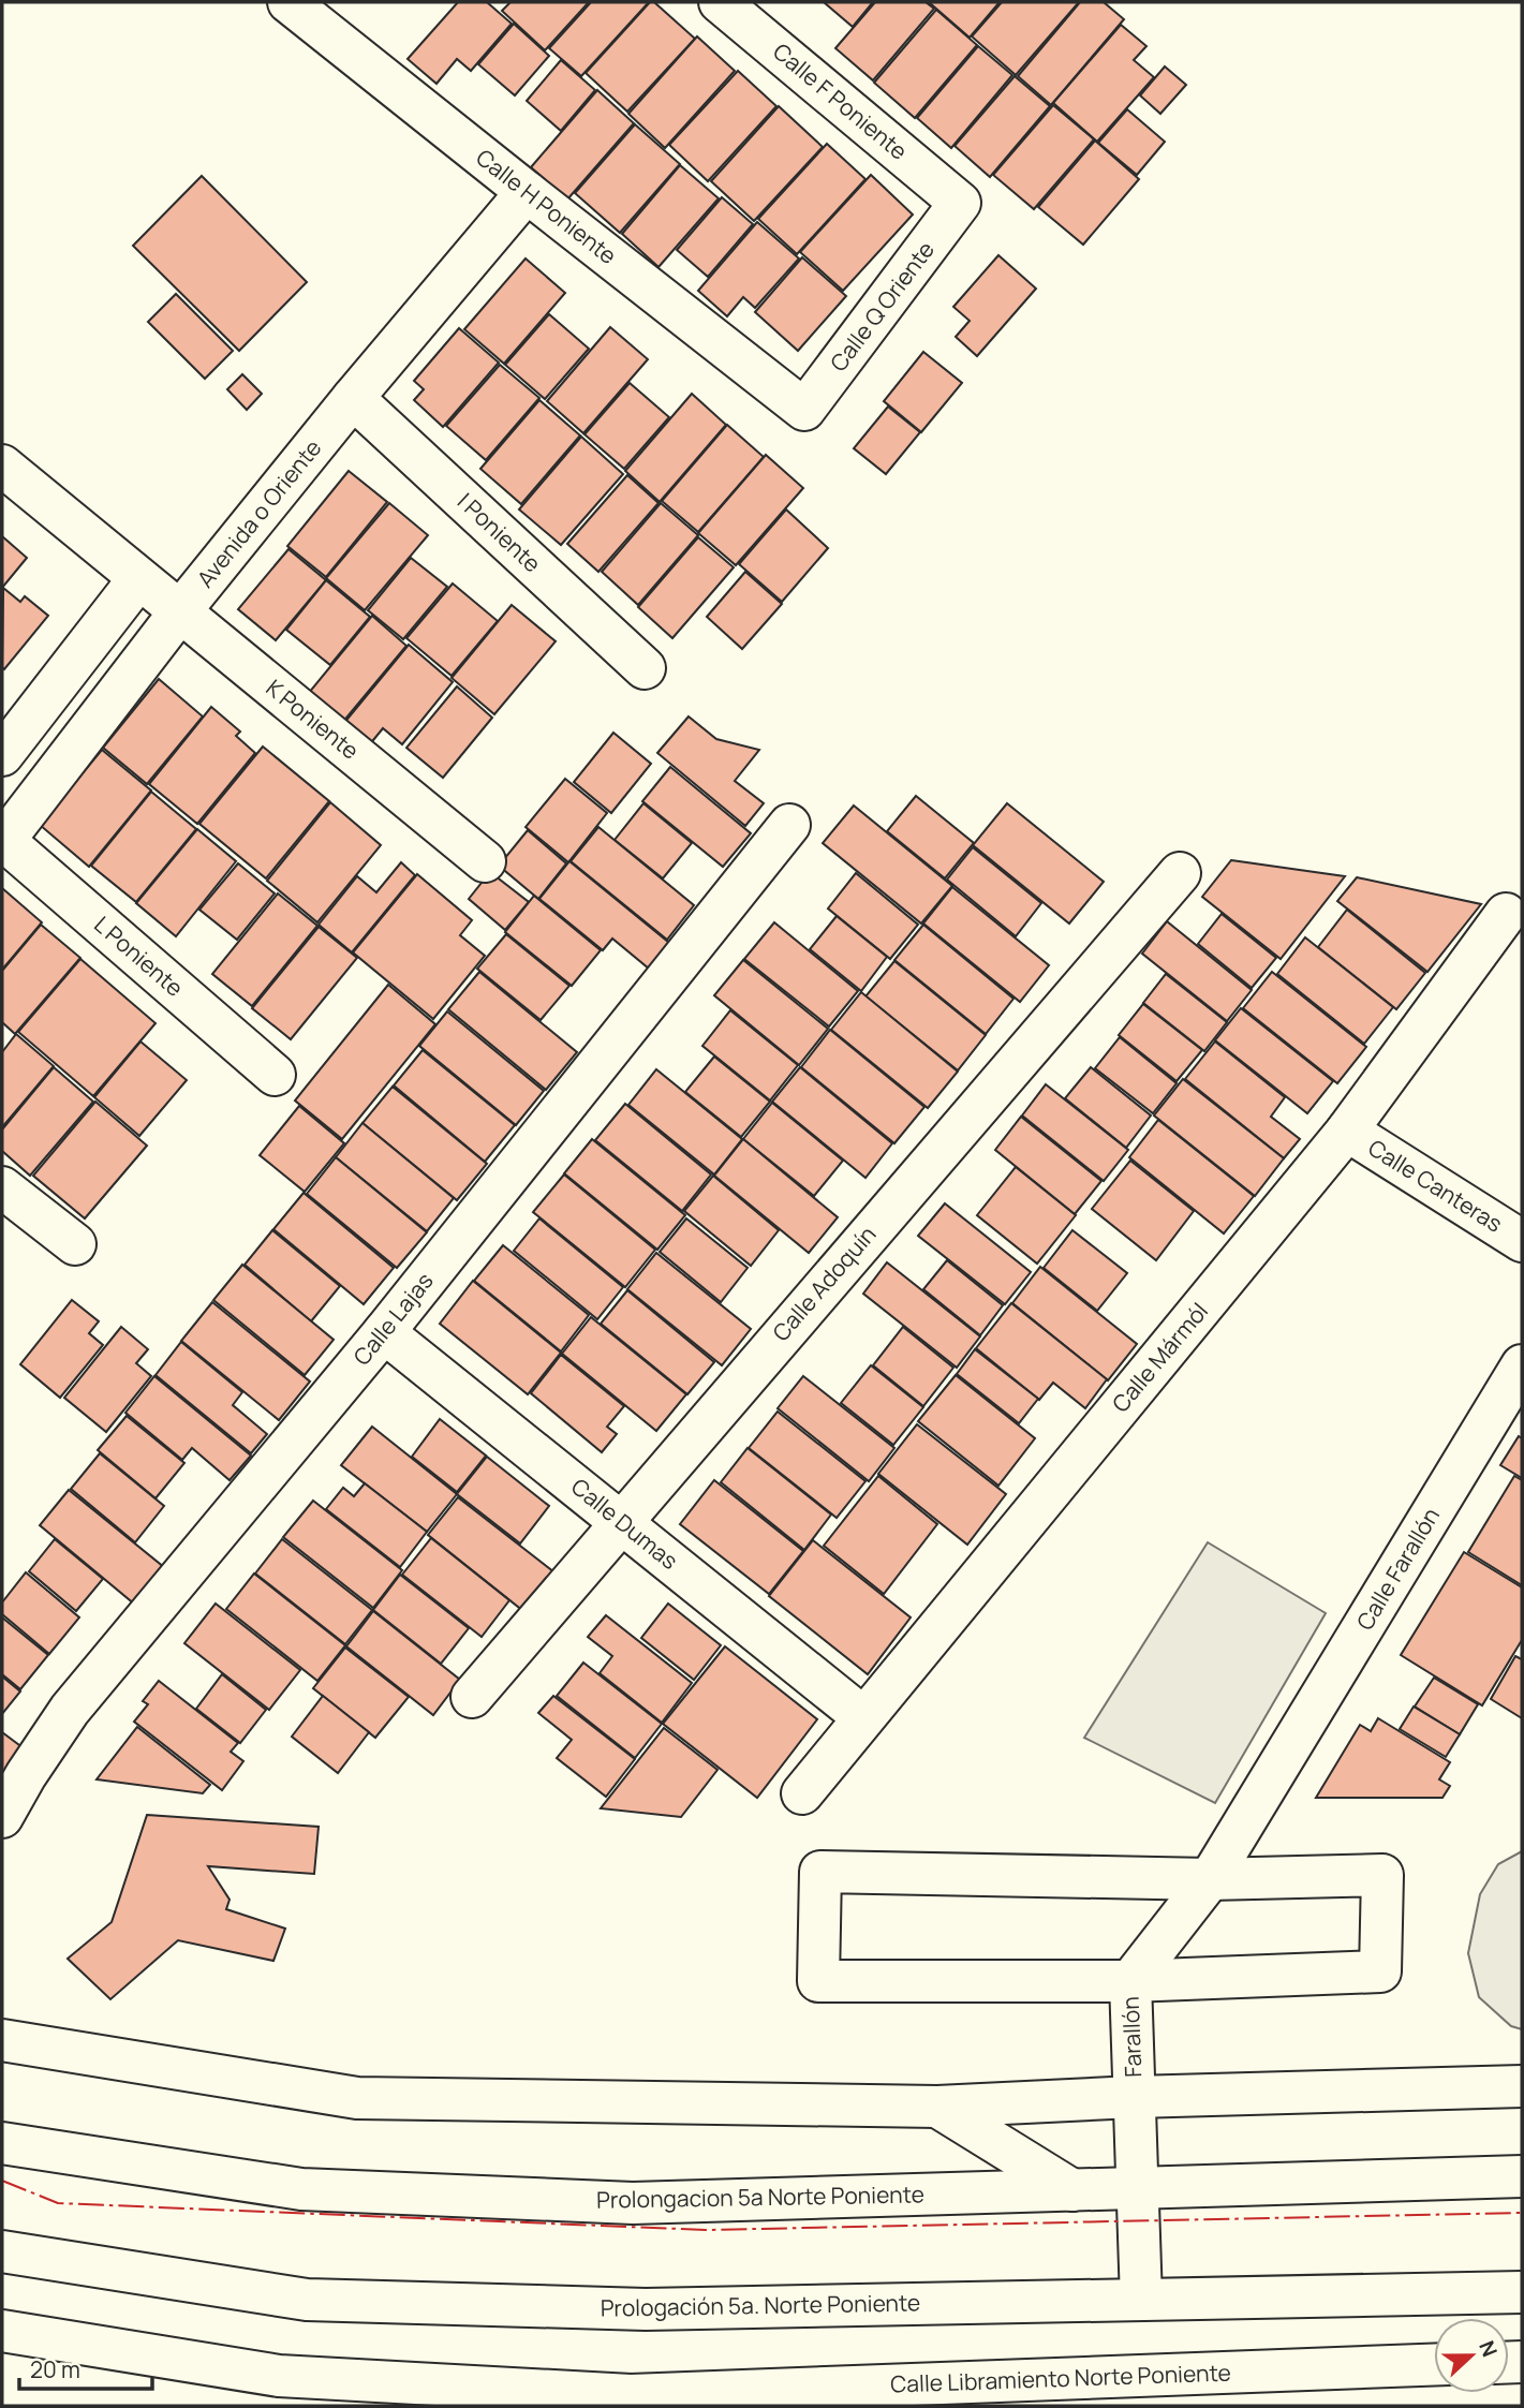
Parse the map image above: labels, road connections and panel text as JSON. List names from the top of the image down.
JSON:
{
  "streets": {
    "street": [
      "Calle F Poniente",
      "Calle H Poniente",
      "Calle Q Oriente",
      "Avenida o Oriente",
      "I Poniente",
      "K Poniente",
      "L Poniente",
      "Calle Canteras",
      "Calle Adoquín",
      "Calle Lajas",
      "Calle Mármól",
      "Calle Dumas",
      "Calle Farallón",
      "Farallón",
      "Prolongacion 5a Norte Poniente",
      "Prologación 5a. Norte Poniente",
      "Calle Libramiento Norte Poniente"
    ]
  },
  "crossings": [
    ["Calle F Poniente", "Calle Q Oriente"],
    ["Calle H Poniente", "Calle Q Oriente"],
    ["Calle H Poniente", "Avenida o Oriente"],
    ["Avenida o Oriente", "I Poniente"],
    ["Avenida o Oriente", "K Poniente"],
    ["Avenida o Oriente", "L Poniente"],
    ["Calle Canteras", "Calle Mármól"],
    ["Calle Adoquín", "Calle Dumas"],
    ["Calle Lajas", "Calle Dumas"],
    ["Calle Mármól", "Calle Dumas"],
    ["Calle Farallón", "Farallón"],
    ["Farallón", "Prolongacion 5a Norte Poniente"],
    ["Farallón", "Prologación 5a. Norte Poniente"]
  ],
  "scale_bar": "20 m",
  "north": "right"
}
